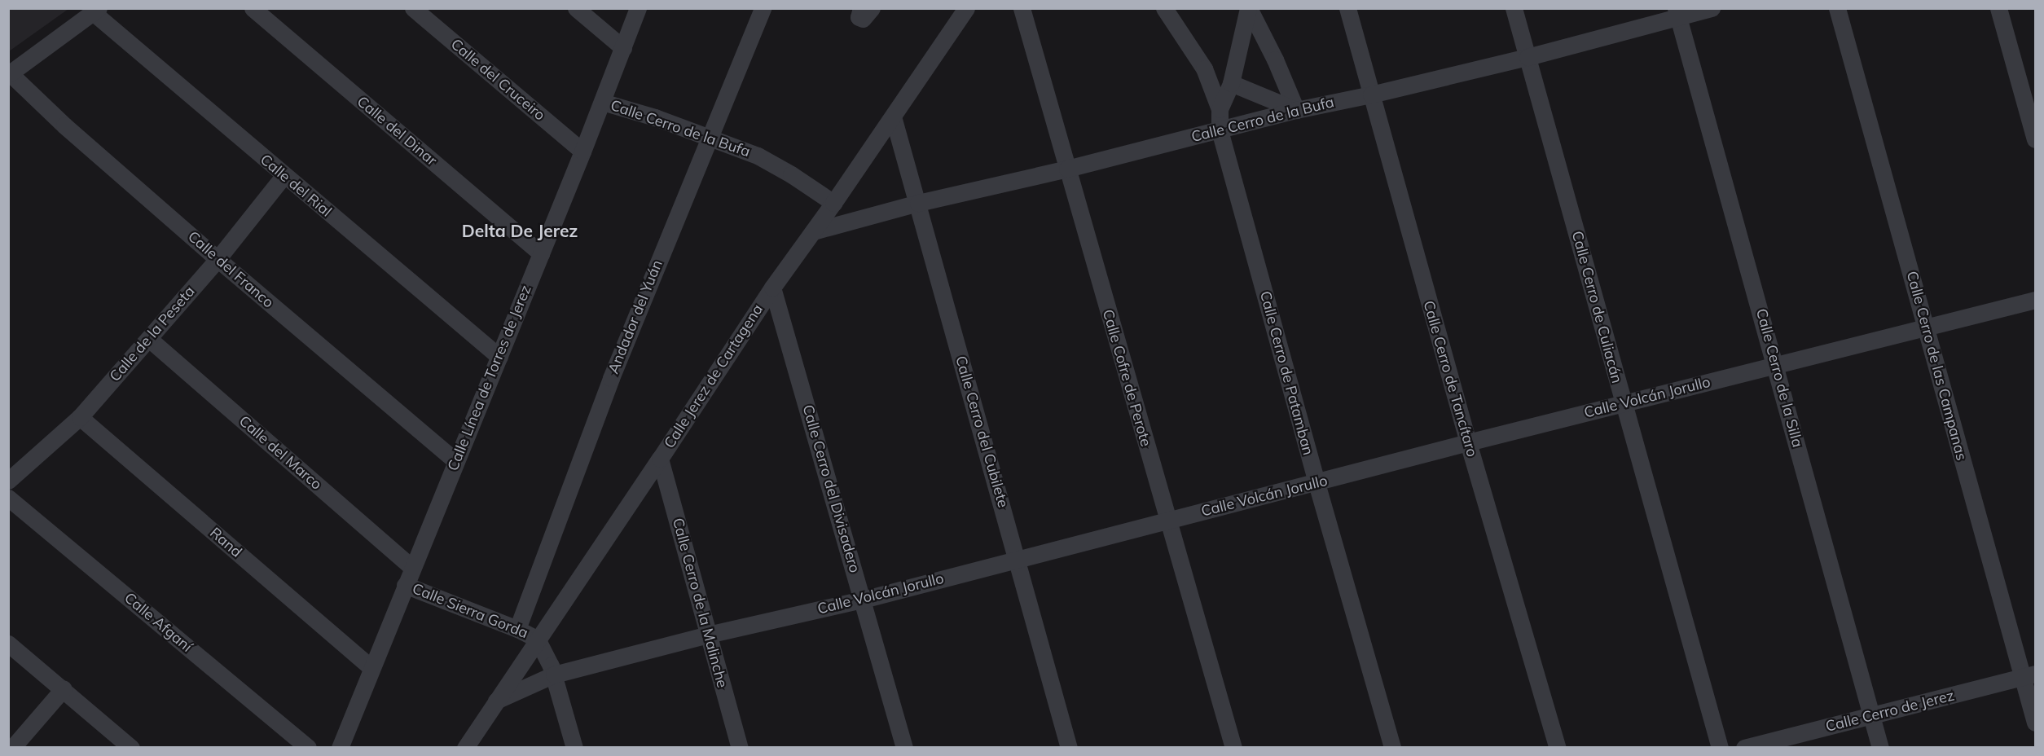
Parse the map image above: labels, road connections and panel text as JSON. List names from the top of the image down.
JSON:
{
  "streets": {
    "street": [
      "Calle del Cruceiro",
      "Calle Cerro de la Bufa",
      "Calle del Dinar",
      "Calle del Rial",
      "Calle del Franco",
      "Calle Cerro de Culiacán",
      "Andador del Yuán",
      "Calle de la Peseta",
      "Calle Cerro de las Campanas",
      "Calle Cerro de Patamban",
      "Calle Jerez de Cartagena",
      "Calle Línea de Torres de Jerez",
      "Calle Cofre de Perote",
      "Calle Cerro de la Silla",
      "Calle Cerro de Tancítaro",
      "Calle Volcán Jorullo",
      "Calle Cerro del Cubilete",
      "Calle del Marco",
      "Calle Cerro del Divisadero",
      "Rand",
      "Calle Cerro de la Malinche",
      "Calle Sierra Gorda",
      "Calle Afganí",
      "Calle Cerro de Jerez"
    ]
  },
  "crossings": [
    ["Calle del Cruceiro", "Calle Línea de Torres de Jerez"],
    ["Calle Cerro de la Bufa", "Calle Cerro de Culiacán"],
    ["Calle Cerro de la Bufa", "Andador del Yuán"],
    ["Calle Cerro de la Bufa", "Calle Cerro de Patamban"],
    ["Calle Cerro de la Bufa", "Calle Jerez de Cartagena"],
    ["Calle Cerro de la Bufa", "Calle Línea de Torres de Jerez"],
    ["Calle Cerro de la Bufa", "Calle Cofre de Perote"],
    ["Calle Cerro de la Bufa", "Calle Cerro de la Silla"],
    ["Calle Cerro de la Bufa", "Calle Cerro de Tancítaro"],
    ["Calle Cerro de la Bufa", "Calle Cerro del Cubilete"],
    ["Calle del Dinar", "Calle Línea de Torres de Jerez"],
    ["Calle del Rial", "Calle de la Peseta"],
    ["Calle del Rial", "Calle Línea de Torres de Jerez"],
    ["Calle del Franco", "Calle de la Peseta"],
    ["Calle del Franco", "Calle Línea de Torres de Jerez"],
    ["Calle Cerro de Culiacán", "Calle Volcán Jorullo"],
    ["Andador del Yuán", "Calle Sierra Gorda"],
    ["Calle de la Peseta", "Calle del Marco"],
    ["Calle de la Peseta", "Rand"],
    ["Calle Cerro de las Campanas", "Calle Volcán Jorullo"],
    ["Calle Cerro de las Campanas", "Calle Cerro de Jerez"],
    ["Calle Cerro de Patamban", "Calle Volcán Jorullo"],
    ["Calle Jerez de Cartagena", "Calle Volcán Jorullo"],
    ["Calle Jerez de Cartagena", "Calle Cerro del Cubilete"],
    ["Calle Jerez de Cartagena", "Calle Cerro del Divisadero"],
    ["Calle Jerez de Cartagena", "Calle Cerro de la Malinche"],
    ["Calle Jerez de Cartagena", "Calle Sierra Gorda"],
    ["Calle Línea de Torres de Jerez", "Calle del Marco"],
    ["Calle Línea de Torres de Jerez", "Rand"],
    ["Calle Línea de Torres de Jerez", "Calle Sierra Gorda"],
    ["Calle Cofre de Perote", "Calle Volcán Jorullo"],
    ["Calle Cerro de la Silla", "Calle Volcán Jorullo"],
    ["Calle Cerro de la Silla", "Calle Cerro de Jerez"],
    ["Calle Cerro de Tancítaro", "Calle Volcán Jorullo"],
    ["Calle Volcán Jorullo", "Calle Cerro del Cubilete"],
    ["Calle Volcán Jorullo", "Calle Cerro del Divisadero"],
    ["Calle Volcán Jorullo", "Calle Cerro de la Malinche"],
    ["Calle Volcán Jorullo", "Calle Sierra Gorda"]
  ],
  "districts": ["Delta De Jerez"]
}
